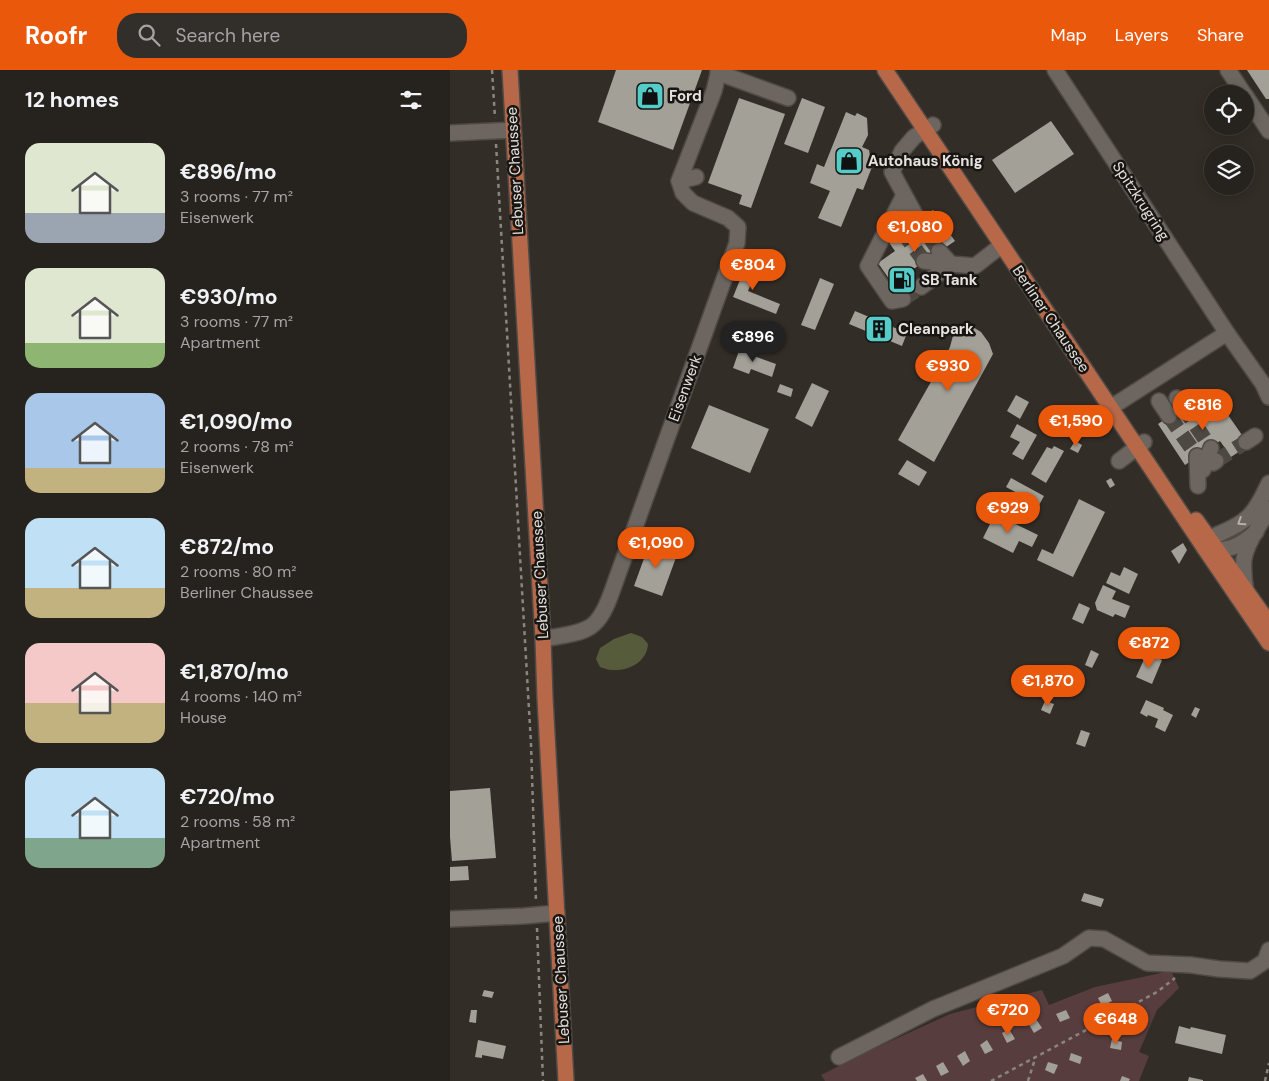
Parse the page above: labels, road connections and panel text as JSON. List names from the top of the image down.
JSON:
{
  "streets": {
    "main road": ["Lebuser Chaussee", "Berliner Chaussee"],
    "street": ["Spitzkrugring", "Eisenwerk"]
  },
  "crossings": [
    ["Lebuser Chaussee", "Eisenwerk"]
  ],
  "places": {
    "shop": ["Ford", "Autohaus König"],
    "fuel station": ["SB Tank"],
    "building": ["Cleanpark"]
  },
  "page": {
    "header": "Roofr",
    "search": "Search here",
    "nav": ["Map", "Layers", "Share"],
    "heading": "12 homes",
    "list": [
      {
        "name": "€896/mo",
        "note": "3 rooms · 77 m² · Eisenwerk"
      },
      {
        "name": "€930/mo",
        "note": "3 rooms · 77 m² · Apartment"
      },
      {
        "name": "€1,090/mo",
        "note": "2 rooms · 78 m² · Eisenwerk"
      },
      {
        "name": "€872/mo",
        "note": "2 rooms · 80 m² · Berliner Chaussee"
      },
      {
        "name": "€1,870/mo",
        "note": "4 rooms · 140 m² · House"
      },
      {
        "name": "€720/mo",
        "note": "2 rooms · 58 m² · Apartment"
      }
    ],
    "price": [
      "€1,080",
      "€804",
      "€896",
      "€930",
      "€816",
      "€1,590",
      "€929",
      "€1,090",
      "€872",
      "€1,870",
      "€720",
      "€648"
    ]
  }
}
